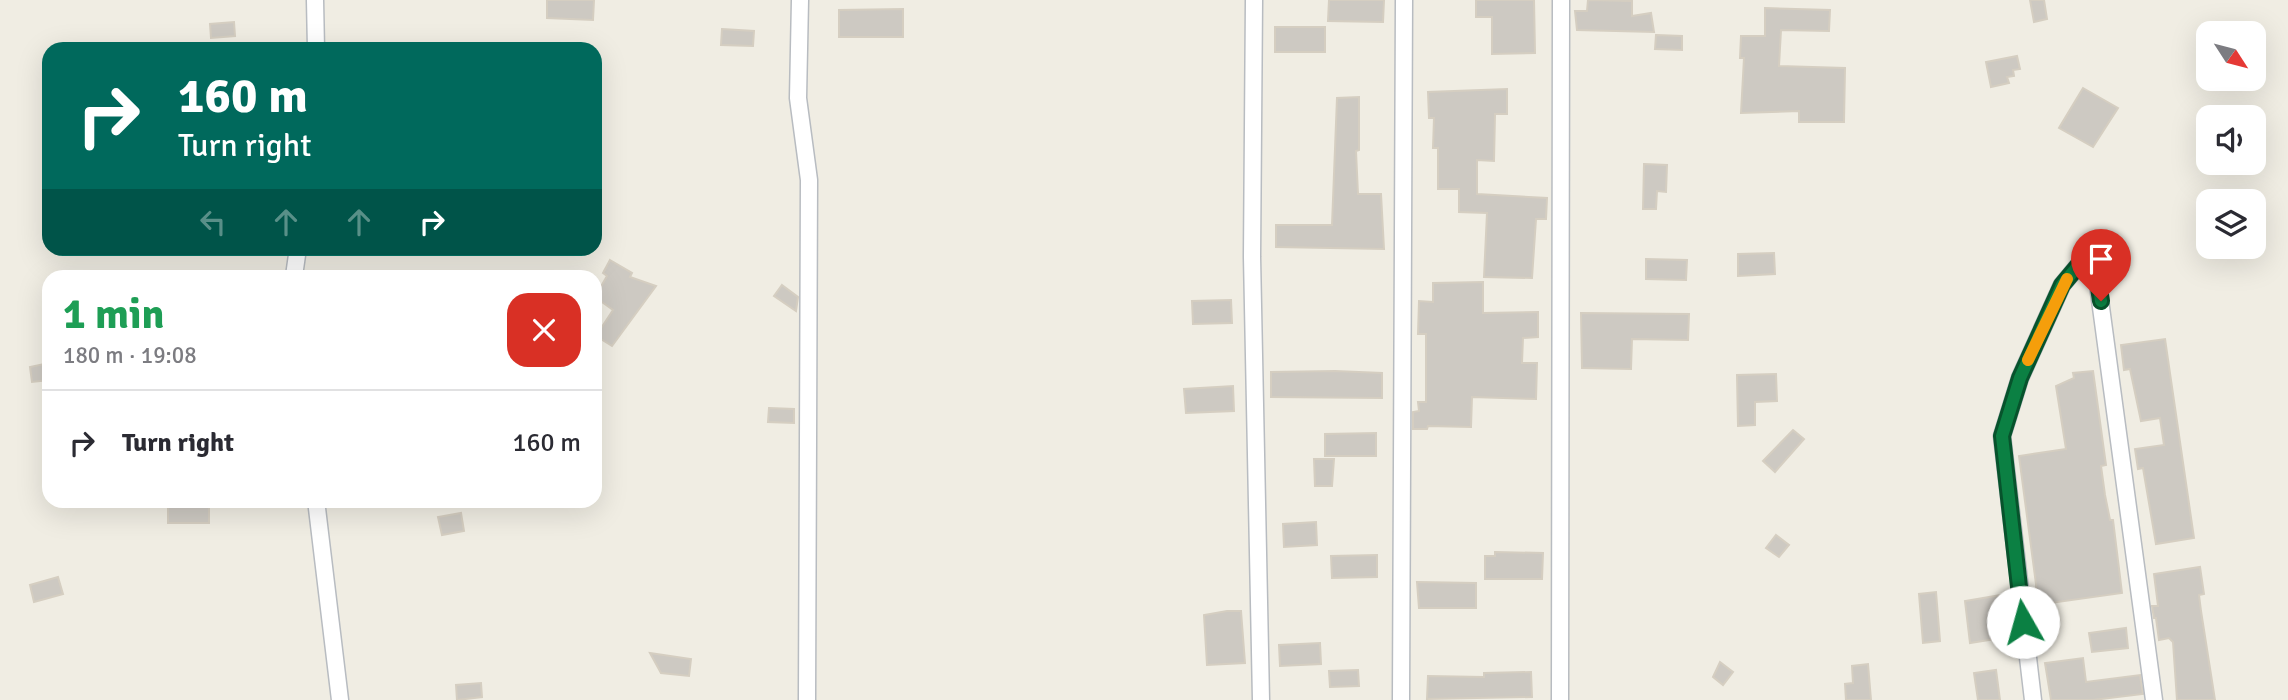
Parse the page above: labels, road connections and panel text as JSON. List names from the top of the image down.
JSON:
{
  "north": "bottom right",
  "page": {
    "turn": ["160 m", "Turn right"],
    "heading": ["1 min", "180 m · 19:08"],
    "list": [
      {
        "name": "Turn right",
        "value": "160 m"
      }
    ]
  }
}
